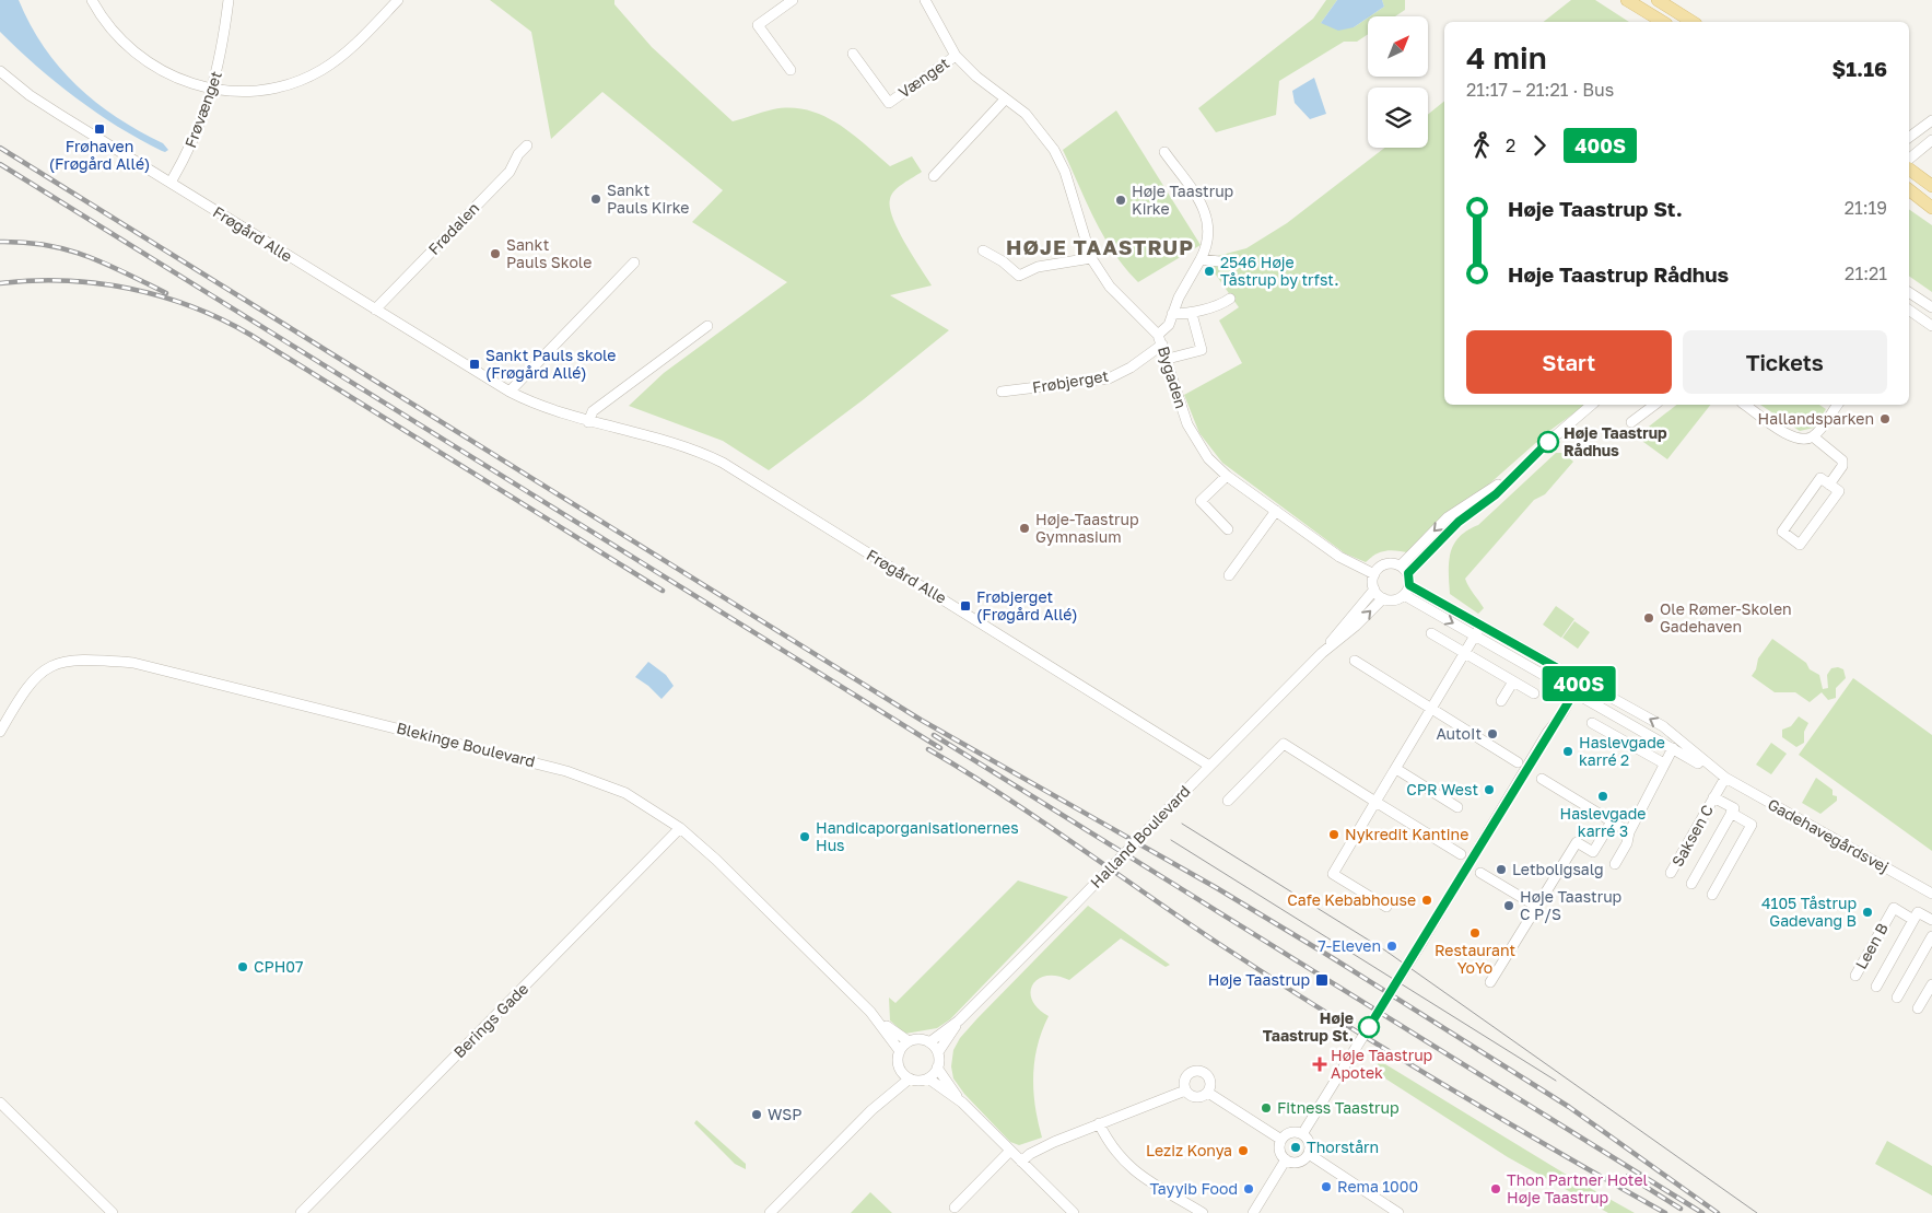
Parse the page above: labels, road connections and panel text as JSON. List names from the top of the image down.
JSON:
{
  "streets": {
    "street": [
      "Vænget",
      "Frøvænget",
      "Frødalen",
      "Frøgård Alle",
      "Bygaden",
      "Frøbjerget",
      "Blekinge Boulevard",
      "Saksen C",
      "Gadehavegårdsvej",
      "Halland Boulevard",
      "Leen B",
      "Berings Gade"
    ]
  },
  "crossings": [
    ["Vænget", "Bygaden"],
    ["Frøvænget", "Frøgård Alle"],
    ["Frødalen", "Frøgård Alle"],
    ["Frøgård Alle", "Halland Boulevard"],
    ["Bygaden", "Frøbjerget"],
    ["Bygaden", "Gadehavegårdsvej"],
    ["Bygaden", "Halland Boulevard"],
    ["Blekinge Boulevard", "Halland Boulevard"],
    ["Blekinge Boulevard", "Berings Gade"],
    ["Saksen C", "Gadehavegårdsvej"],
    ["Gadehavegårdsvej", "Halland Boulevard"]
  ],
  "districts": ["HØJE TAASTRUP"],
  "places": {
    "transit": [
      "Frøhaven (Frøgård Allé)",
      "Sankt Pauls skole (Frøgård Allé)",
      "Frøbjerget (Frøgård Allé)",
      "Høje Taastrup"
    ],
    "other": [
      "Sankt Pauls Kirke",
      "Høje Taastrup Kirke",
      "Sankt Pauls Skole",
      "2546 Høje Tåstrup by trfst.",
      "Hallandsparken",
      "Høje Taastrup Rådhus",
      "Høje-Taastrup Gymnasium",
      "Ole Rømer-Skolen Gadehaven",
      "AutoIt",
      "Haslevgade karré 2",
      "CPR West",
      "Haslevgade karré 3",
      "Nykredit Kantine",
      "Handicaporganisationernes Hus",
      "Letboligsalg",
      "Cafe Kebabhouse",
      "Høje Taastrup C P/S",
      "4105 Tåstrup Gadevang B",
      "Restaurant YoYo",
      "7-Eleven",
      "CPH07",
      "Høje Taastrup St.",
      "Fitness Taastrup",
      "WSP",
      "Thorstårn",
      "Leziz Konya",
      "Rema 1000",
      "Tayyib Food",
      "Thon Partner Hotel Høje Taastrup"
    ],
    "health": ["Høje Taastrup Apotek"]
  },
  "lines": ["bus line 400S"],
  "north": "top right",
  "page": {
    "on_map": "400S",
    "heading": ["4 min", "21:17 – 21:21 · Bus", "$1.16"],
    "legs": ["2", "400S"],
    "list": [
      {
        "name": "Høje Taastrup St.",
        "value": "21:19"
      },
      {
        "name": "Høje Taastrup Rådhus",
        "value": "21:21"
      }
    ],
    "buttons": ["Start", "Tickets"]
  }
}
